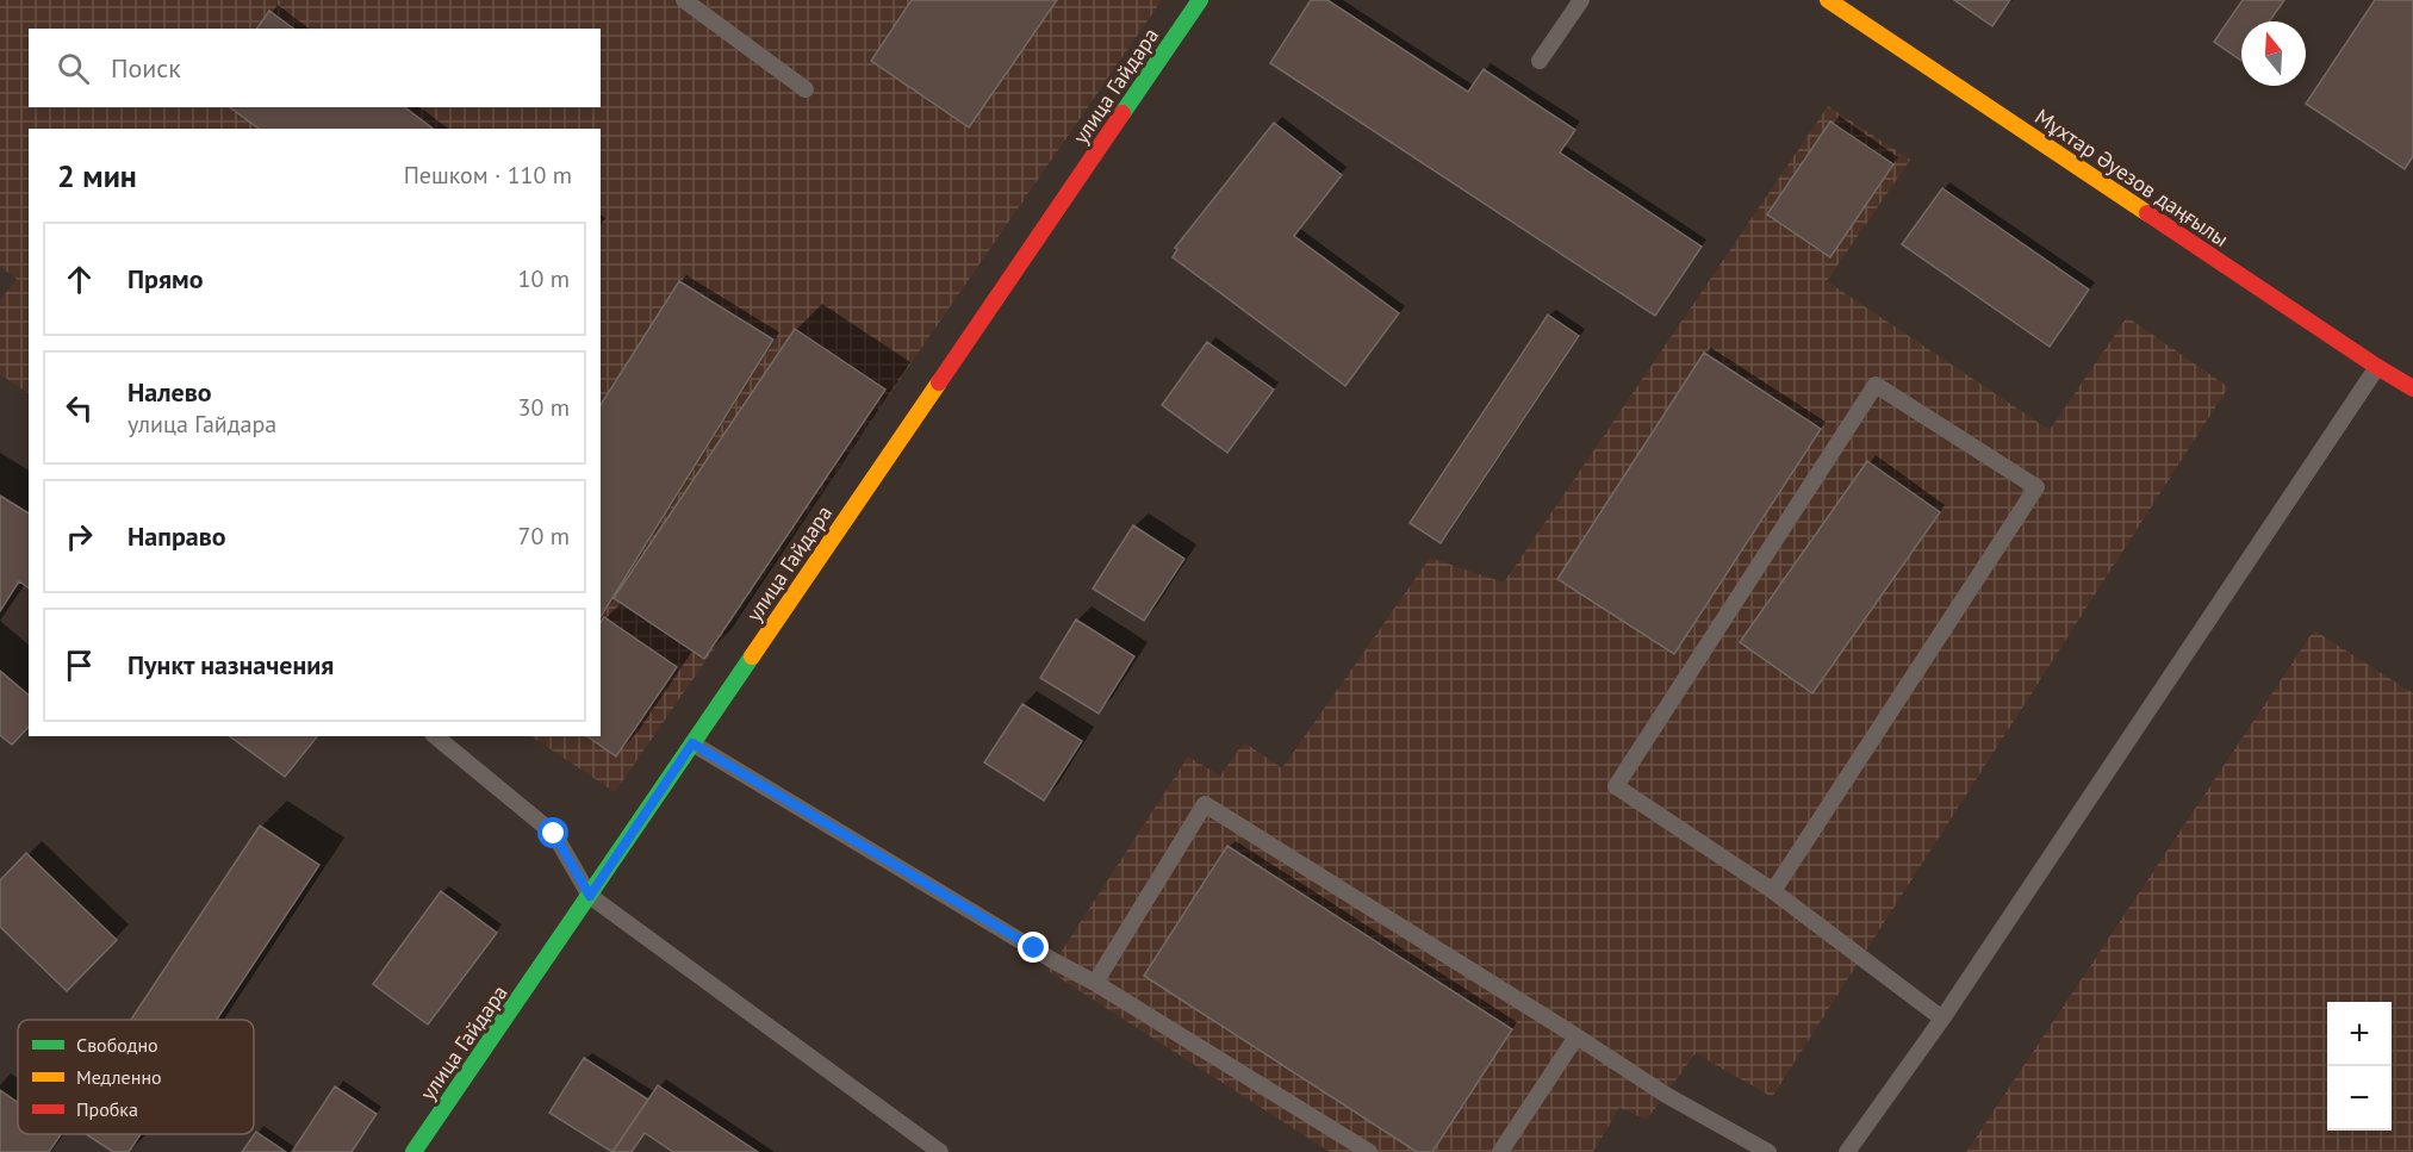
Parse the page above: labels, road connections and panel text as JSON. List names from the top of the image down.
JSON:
{
  "streets": {
    "street": ["улица Гайдара", "Мұхтар Әуезов даңғылы"]
  },
  "legend": ["Свободно", "Медленно", "Пробка"],
  "north": "top",
  "page": {
    "search": "Поиск",
    "heading": ["2 мин", "Пешком · 110 m"],
    "list": [
      ["Прямо", "10 m"],
      ["Налево", "улица Гайдара", "30 m"],
      ["Направо", "70 m"],
      "Пункт назначения"
    ],
    "map_buttons": ["+", "−"]
  }
}
